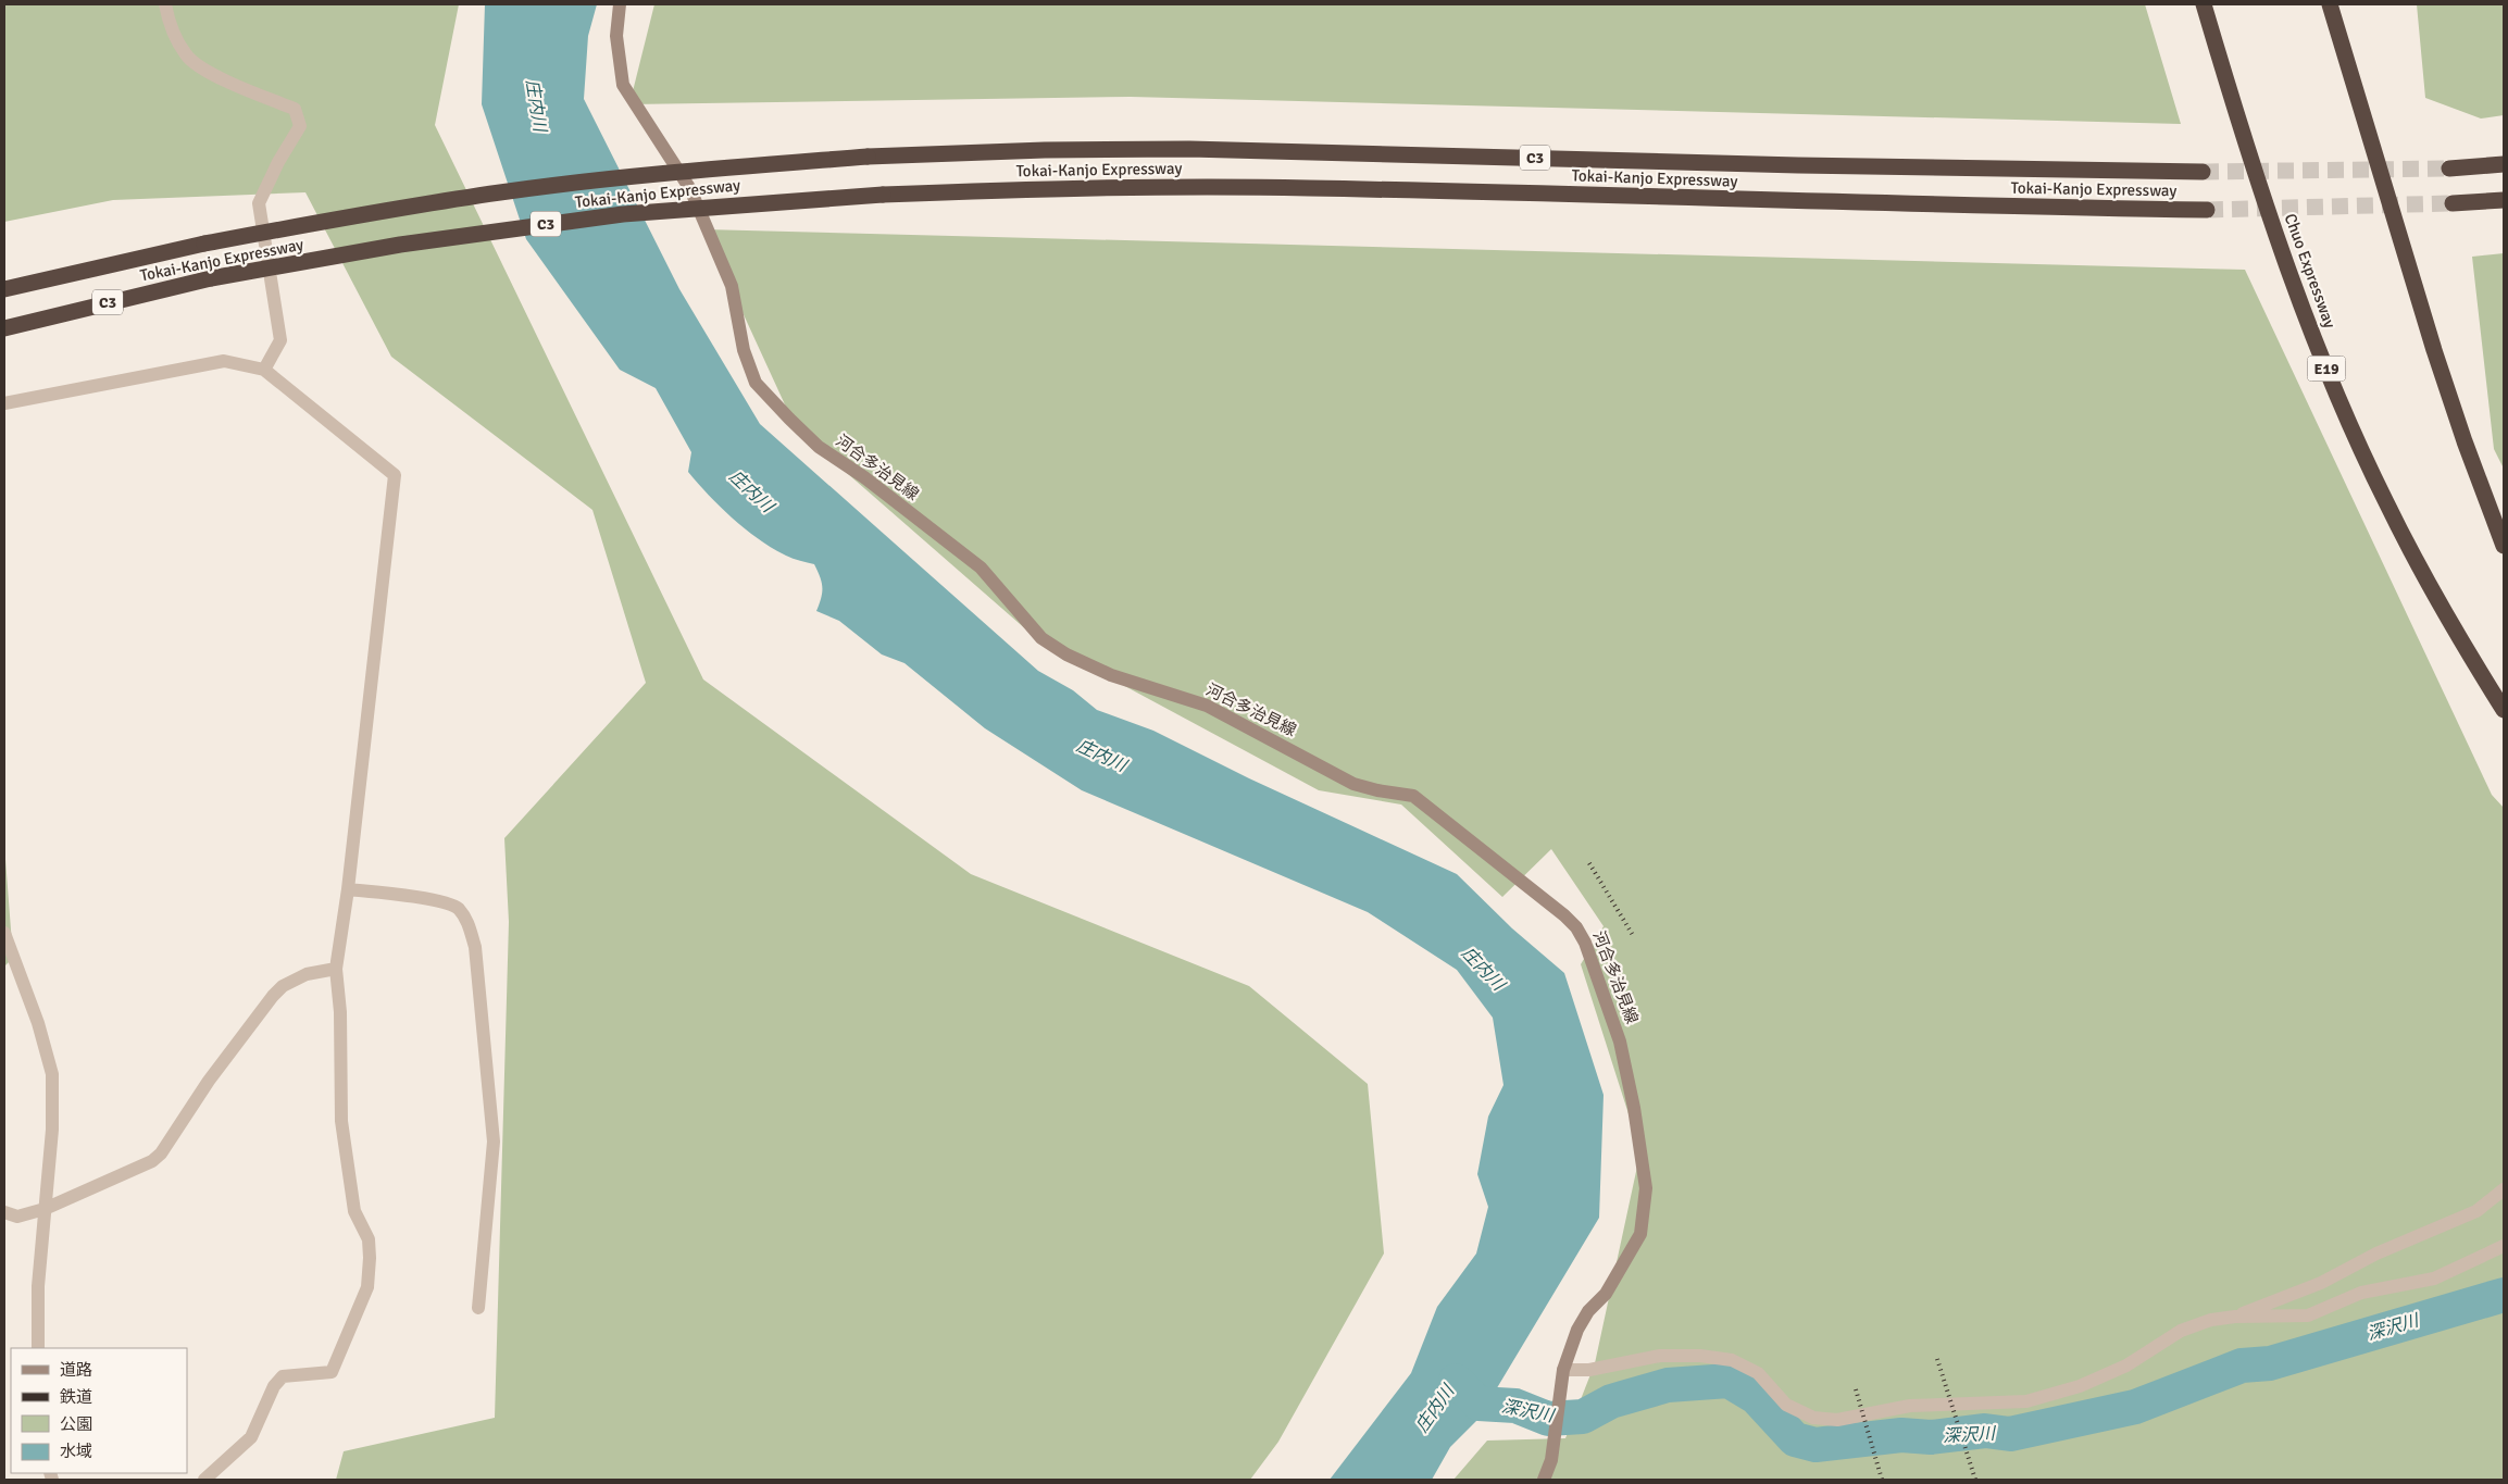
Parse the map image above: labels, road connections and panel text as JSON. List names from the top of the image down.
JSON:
{
  "streets": {
    "highway": [
      "C3",
      "Tokai-Kanjo Expressway",
      "Chuo Expressway",
      "E19"
    ],
    "main road": ["河合多治見線"]
  },
  "water": ["庄内川", "深沢川"],
  "legend": [
    "道路",
    "鉄道",
    "公園",
    "水域"
  ]
}
